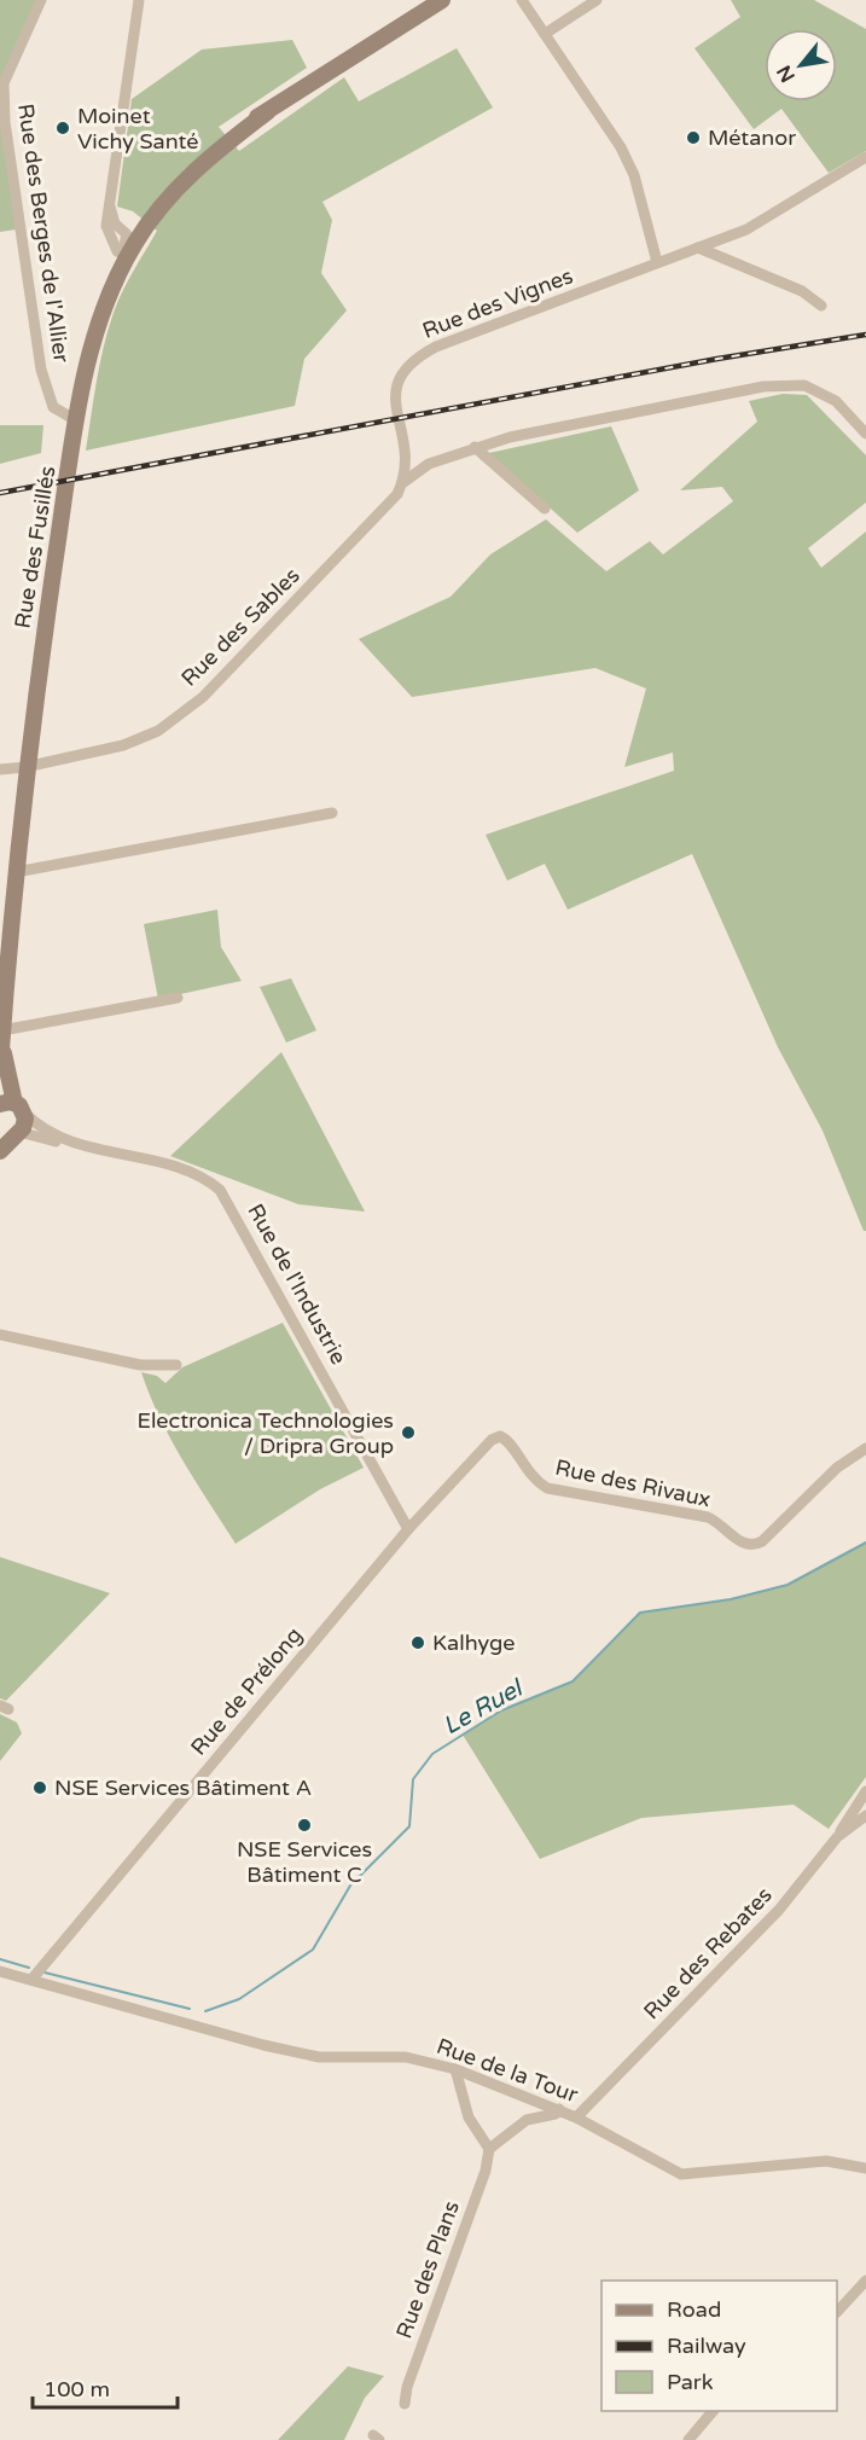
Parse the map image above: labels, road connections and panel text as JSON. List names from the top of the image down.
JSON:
{
  "streets": {
    "main road": ["Rue des Fusillés"],
    "street": [
      "Rue des Berges de l'Allier",
      "Rue des Vignes",
      "Rue des Sables",
      "Rue de l'Industrie",
      "Rue des Rivaux",
      "Rue de Prélong",
      "Rue des Rebates",
      "Rue de la Tour",
      "Rue des Plans"
    ]
  },
  "crossings": [
    ["Rue des Berges de l'Allier", "Rue des Fusillés"],
    ["Rue des Vignes", "Rue des Sables"],
    ["Rue des Fusillés", "Rue des Sables"],
    ["Rue de l'Industrie", "Rue de Prélong"],
    ["Rue des Rivaux", "Rue de Prélong"],
    ["Rue de Prélong", "Rue de la Tour"],
    ["Rue des Rebates", "Rue de la Tour"]
  ],
  "water": ["Le Ruel"],
  "places": [
    "Moinet Vichy Santé",
    "Métanor",
    "Electronica Technologies / Dripra Group",
    "Kalhyge",
    "NSE Services Bâtiment A",
    "NSE Services Bâtiment C"
  ],
  "legend": ["Road", "Railway", "Park"],
  "scale_bar": "100 m",
  "north": "bottom left"
}
